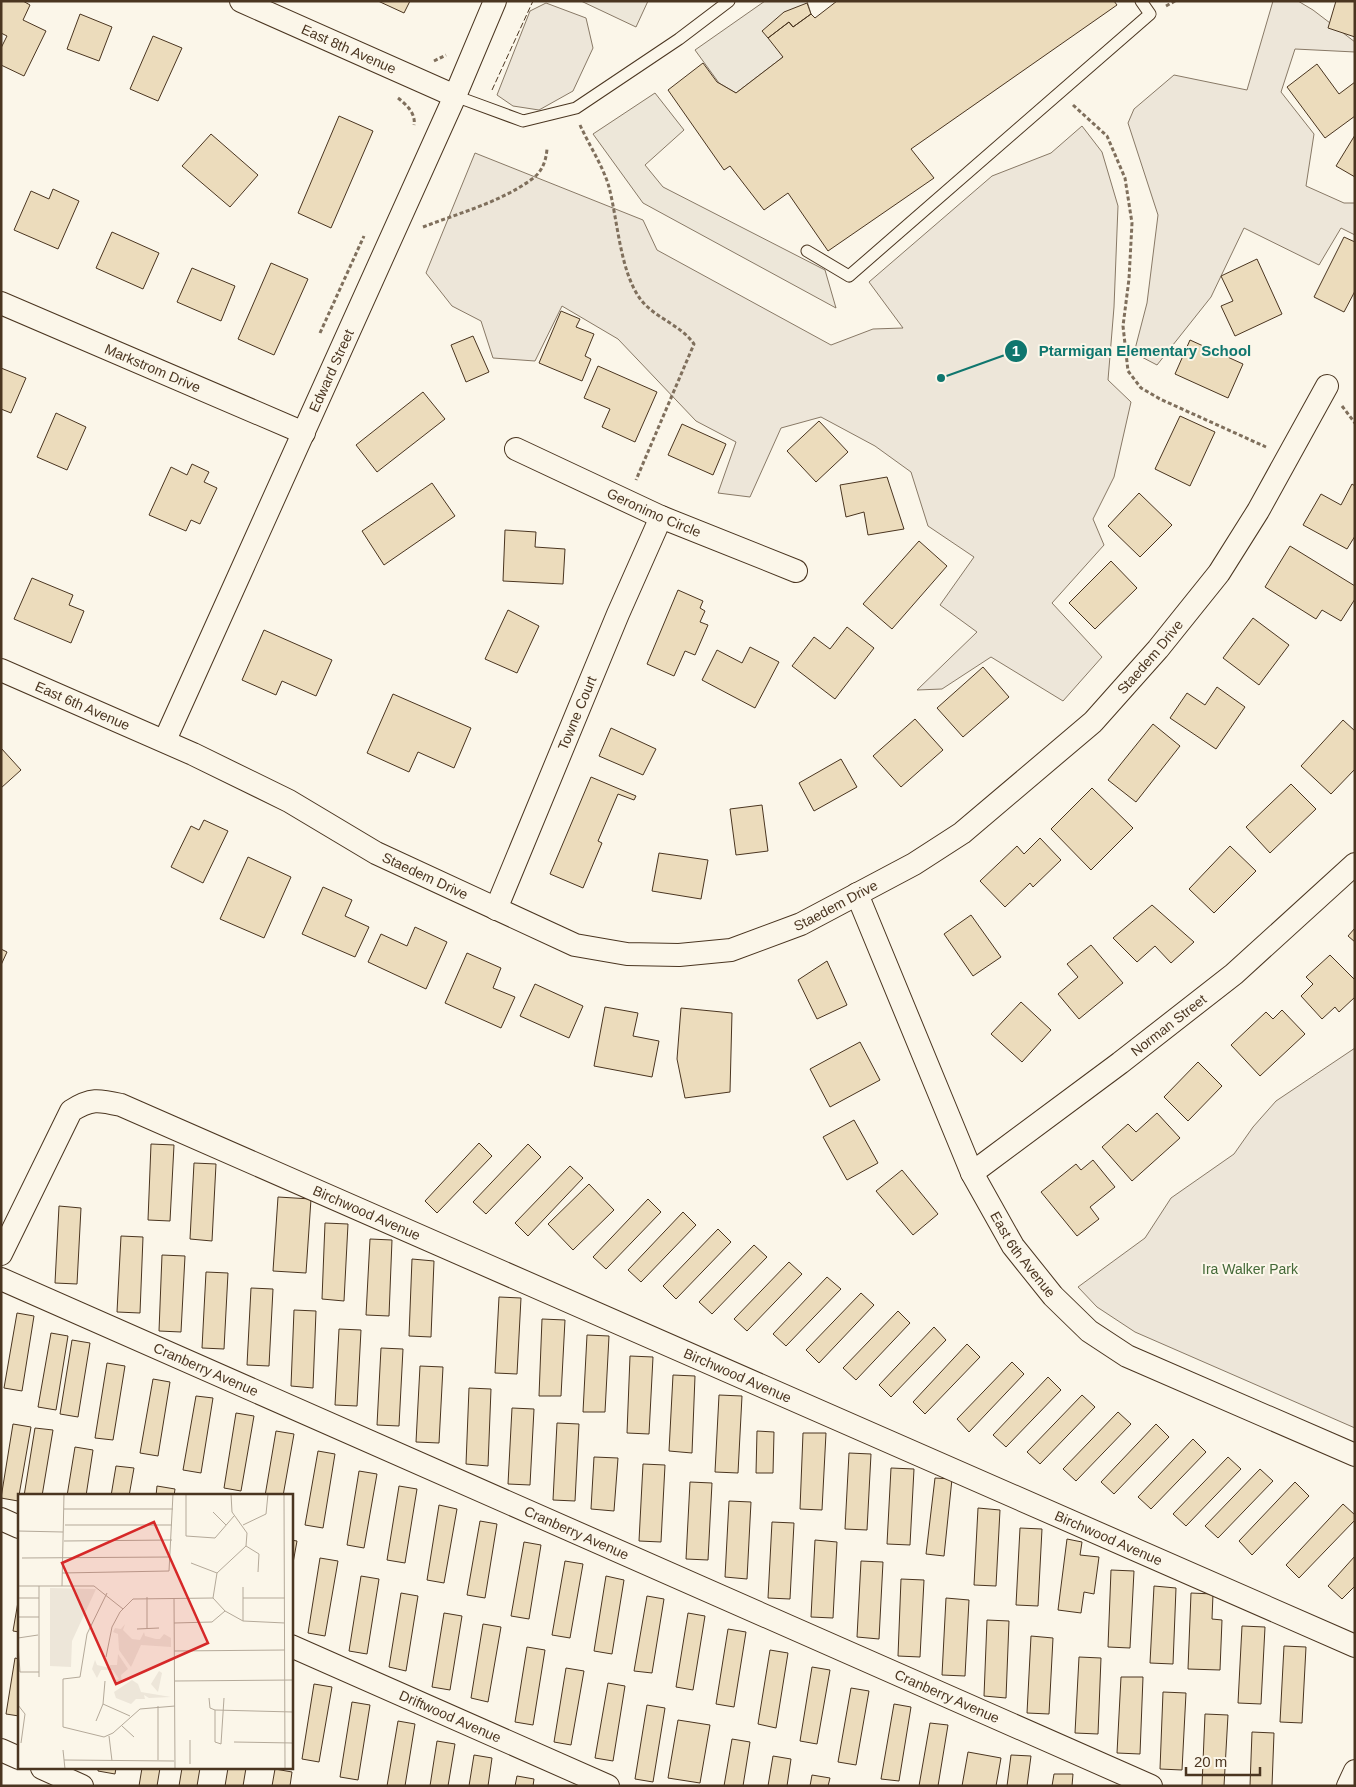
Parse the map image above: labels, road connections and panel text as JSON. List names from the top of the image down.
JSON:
{
  "streets": {
    "street": [
      "East 8th Avenue",
      "Markstrom Drive",
      "Edward Street",
      "Geronimo Circle",
      "Staedem Drive",
      "East 6th Avenue",
      "Towne Court",
      "Norman Street",
      "Birchwood Avenue",
      "Cranberry Avenue",
      "Driftwood Avenue"
    ]
  },
  "crossings": [
    ["East 8th Avenue", "Edward Street"],
    ["Markstrom Drive", "Edward Street"],
    ["Edward Street", "Staedem Drive"],
    ["Edward Street", "East 6th Avenue"],
    ["Geronimo Circle", "Towne Court"],
    ["Staedem Drive", "East 6th Avenue"],
    ["Staedem Drive", "Towne Court"],
    ["East 6th Avenue", "Norman Street"]
  ],
  "parks": ["Ira Walker Park"],
  "places": ["Ptarmigan Elementary School"],
  "scale_bar": "20 m"
}
